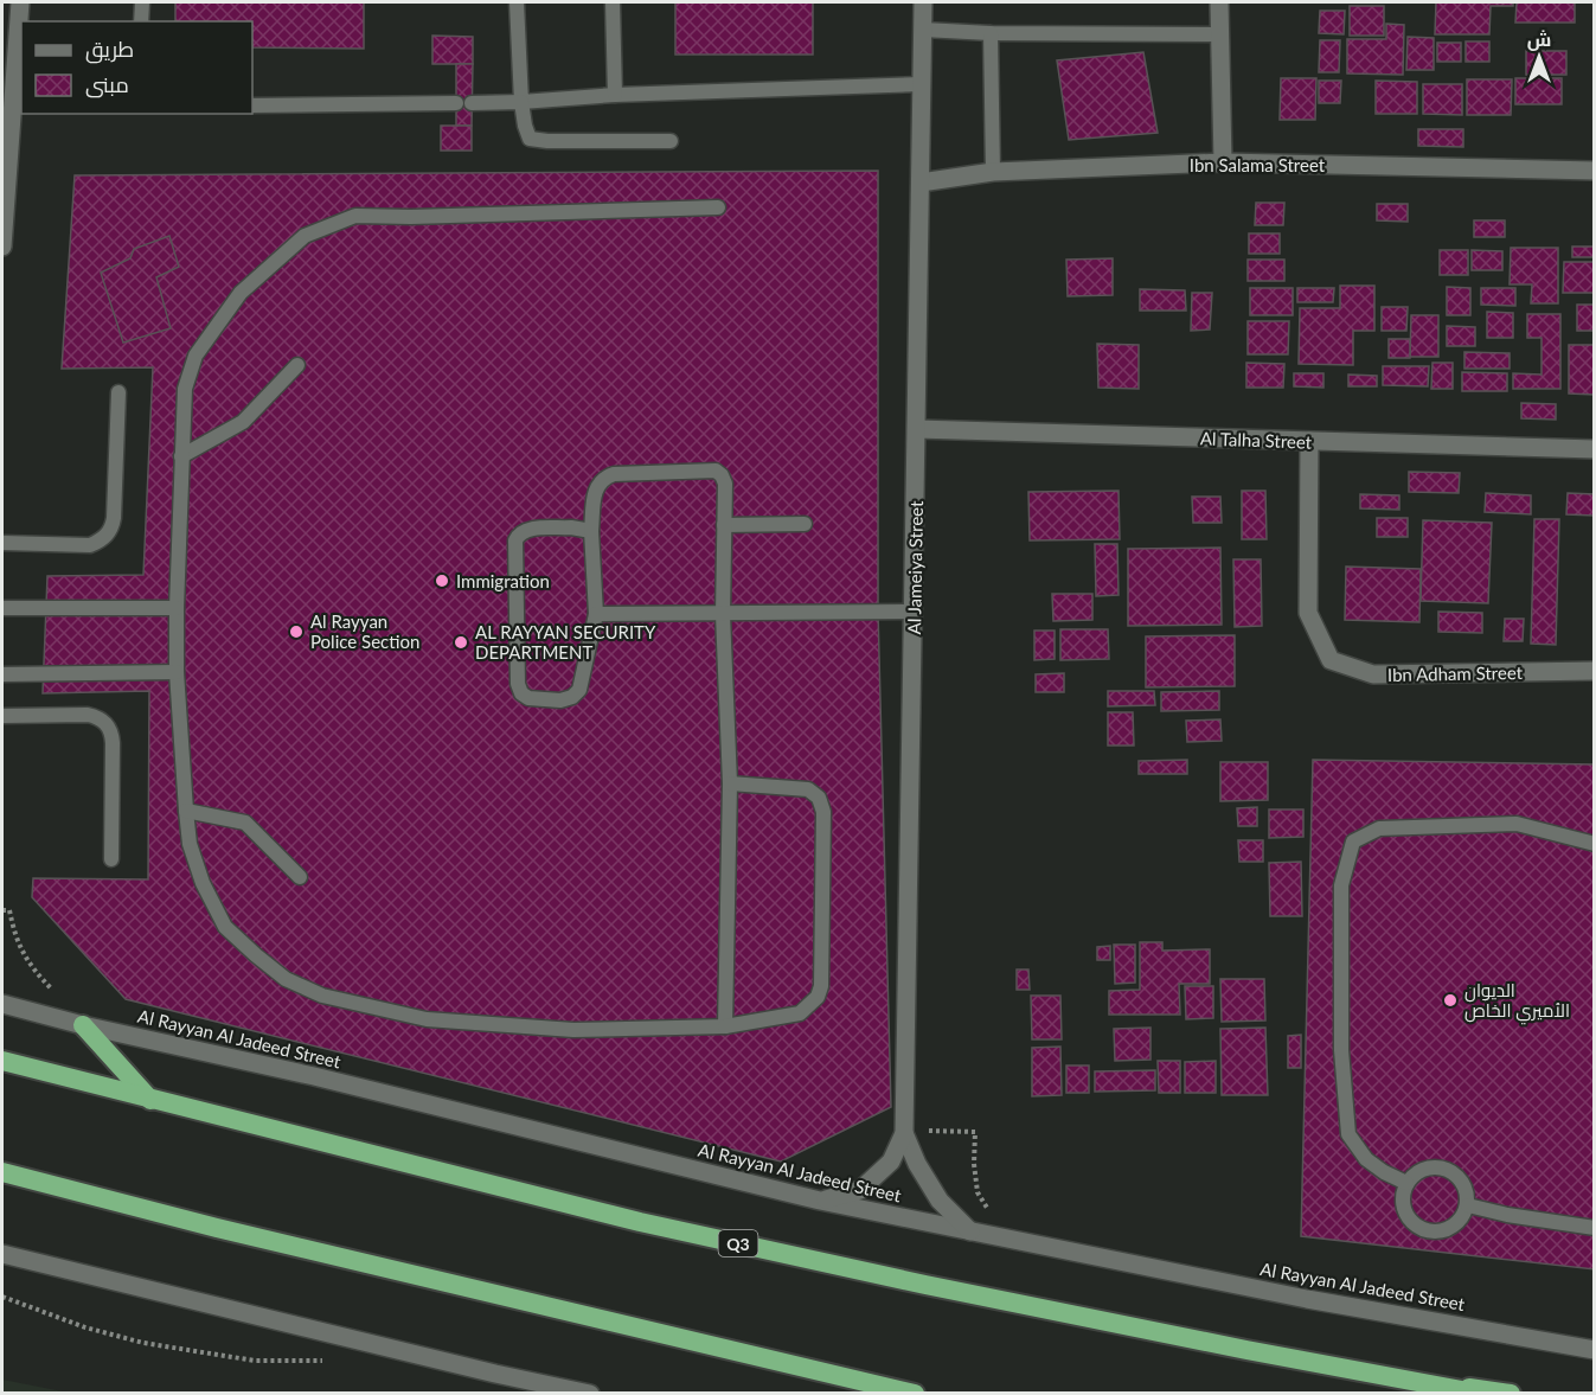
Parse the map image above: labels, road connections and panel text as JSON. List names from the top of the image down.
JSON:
{
  "streets": {
    "highway": ["Q3"],
    "street": [
      "Ibn Salama Street",
      "Al Talha Street",
      "Al Jameiya Street",
      "Ibn Adham Street",
      "Al Rayyan Al Jadeed Street"
    ]
  },
  "crossings": [
    ["Ibn Salama Street", "Al Jameiya Street"],
    ["Al Talha Street", "Al Jameiya Street"],
    ["Al Talha Street", "Ibn Adham Street"],
    ["Al Jameiya Street", "Al Rayyan Al Jadeed Street"]
  ],
  "places": [
    "Immigration",
    "Al Rayyan Police Section",
    "AL RAYYAN SECURITY DEPARTMENT",
    "الديوان الأميري الخاص"
  ],
  "legend": ["طريق", "مبنى"],
  "north": "top"
}
